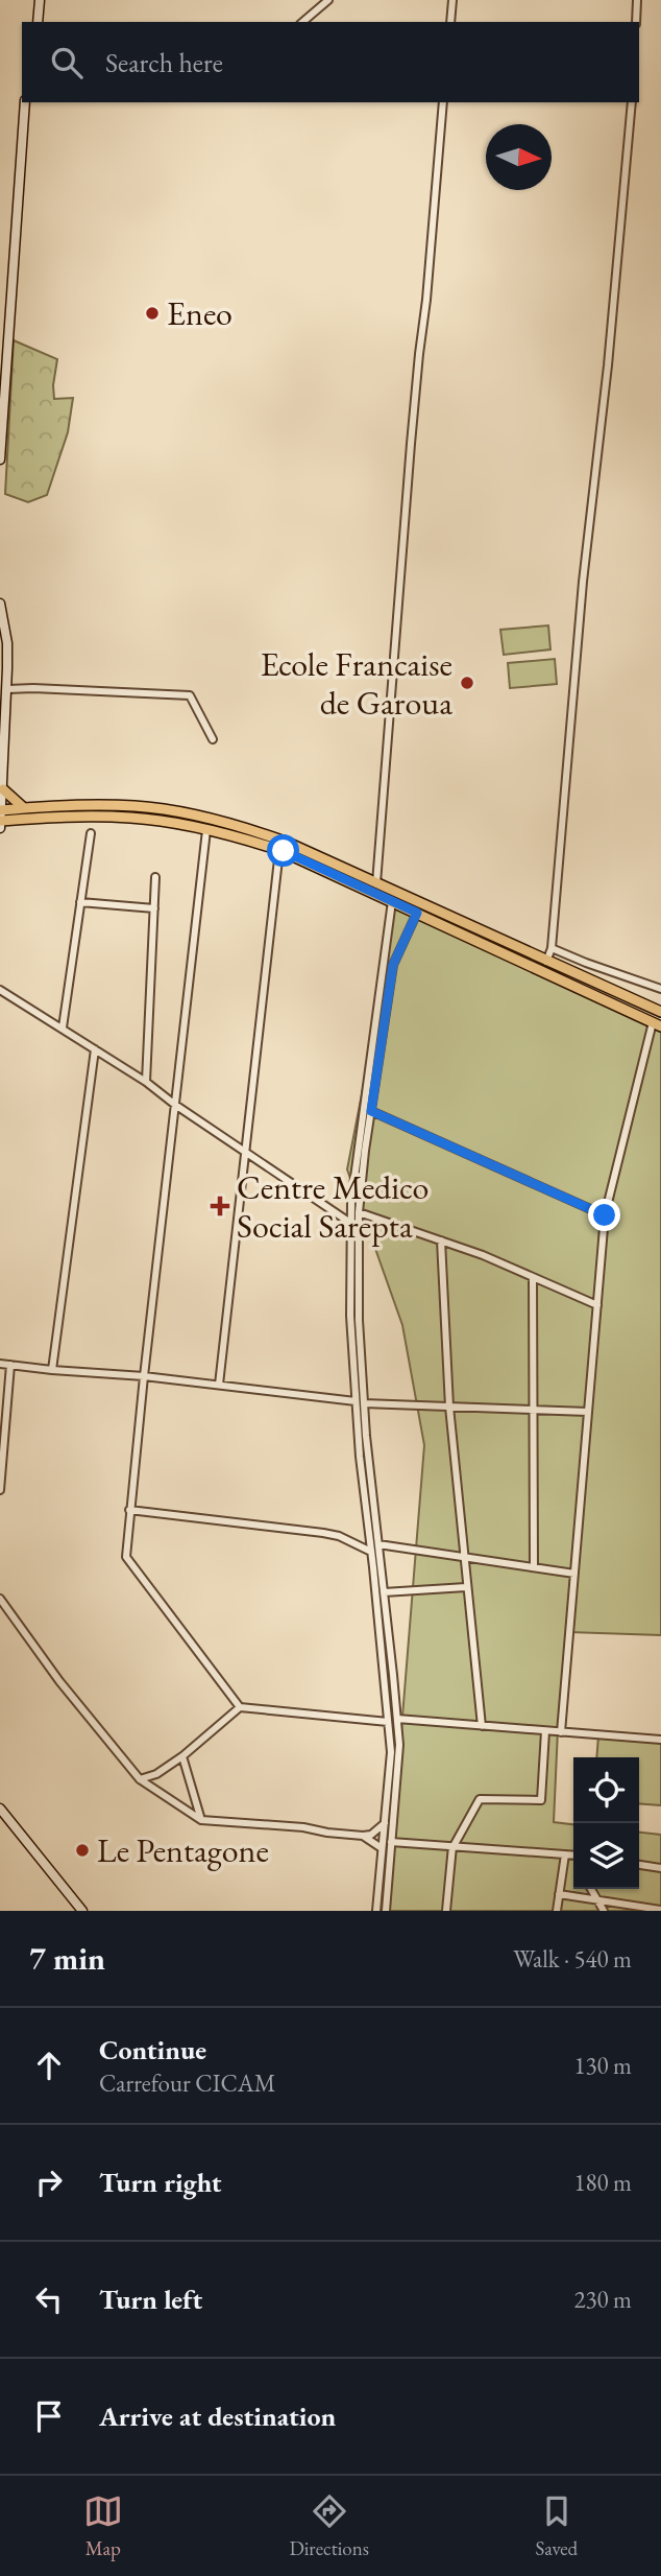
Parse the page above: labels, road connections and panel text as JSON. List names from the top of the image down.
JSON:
{
  "places": {
    "other": ["Eneo", "Ecole Francaise de Garoua", "Le Pentagone"],
    "health": ["Centre Medico Social Sarepta"]
  },
  "north": "right",
  "page": {
    "search": "Search here",
    "heading": ["7 min", "Walk · 540 m"],
    "list": [
      ["Continue", "Carrefour CICAM", "130 m"],
      ["Turn right", "180 m"],
      ["Turn left", "230 m"],
      "Arrive at destination"
    ],
    "nav": ["Map", "Directions", "Saved"]
  }
}
